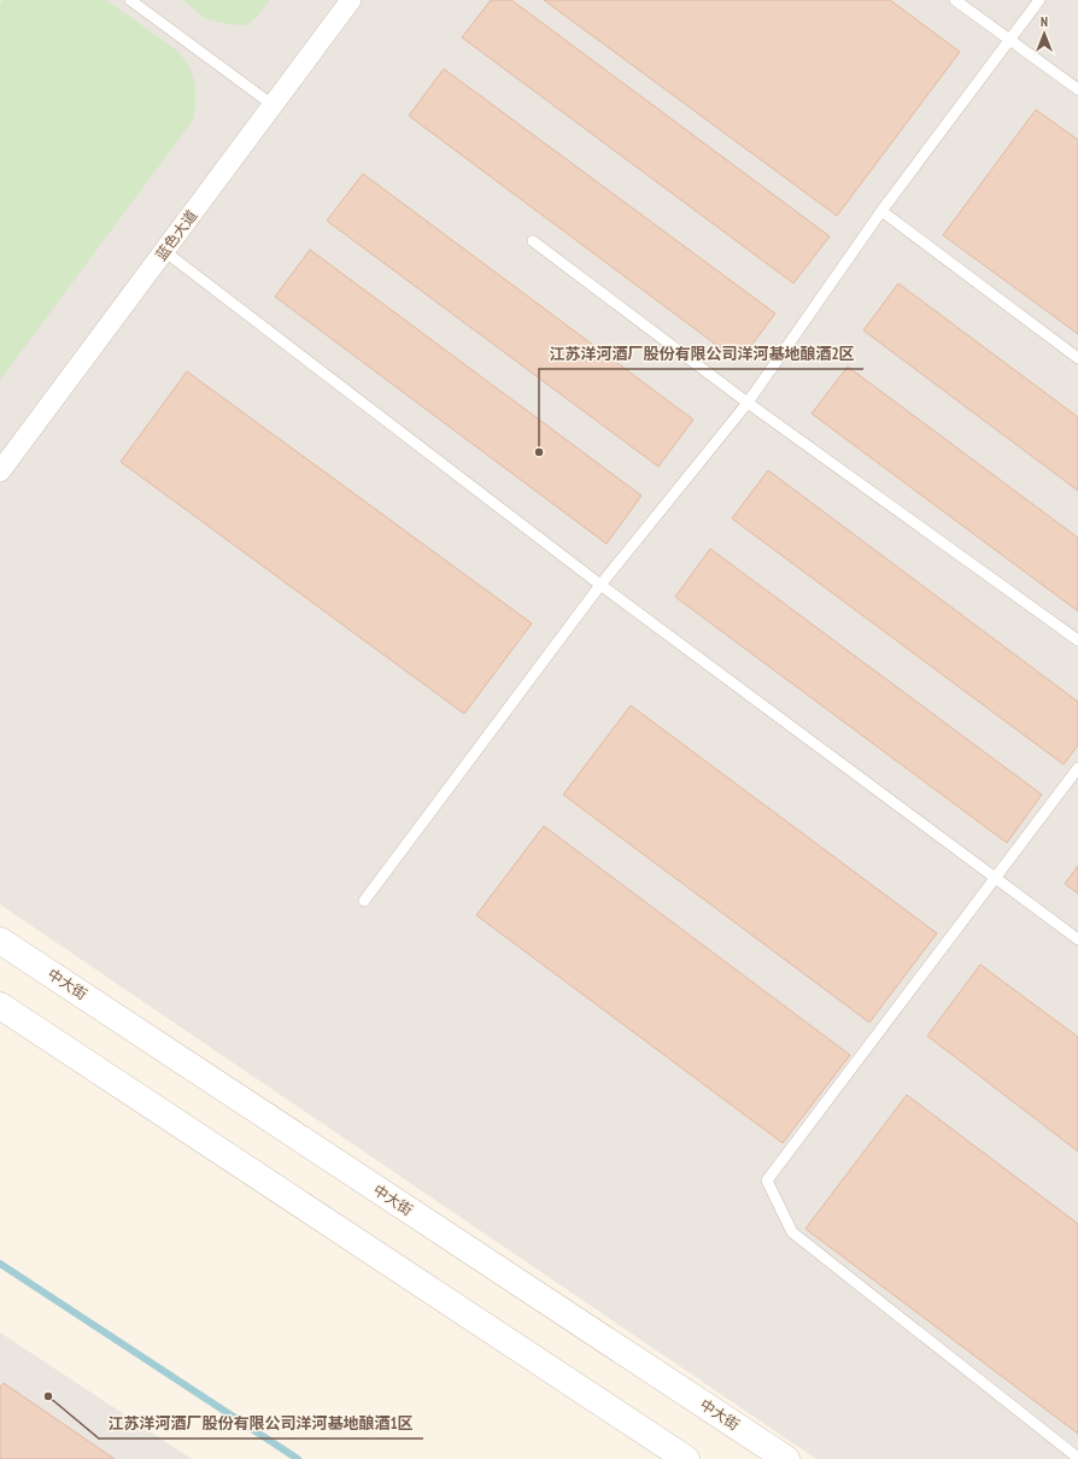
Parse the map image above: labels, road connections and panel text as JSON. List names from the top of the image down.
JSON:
{
  "streets": {
    "street": ["蓝色大道", "中大街"]
  },
  "places": ["江苏洋河酒厂股份有限公司洋河基地酿酒2区", "江苏洋河酒厂股份有限公司洋河基地酿酒1区"],
  "north": "top"
}
